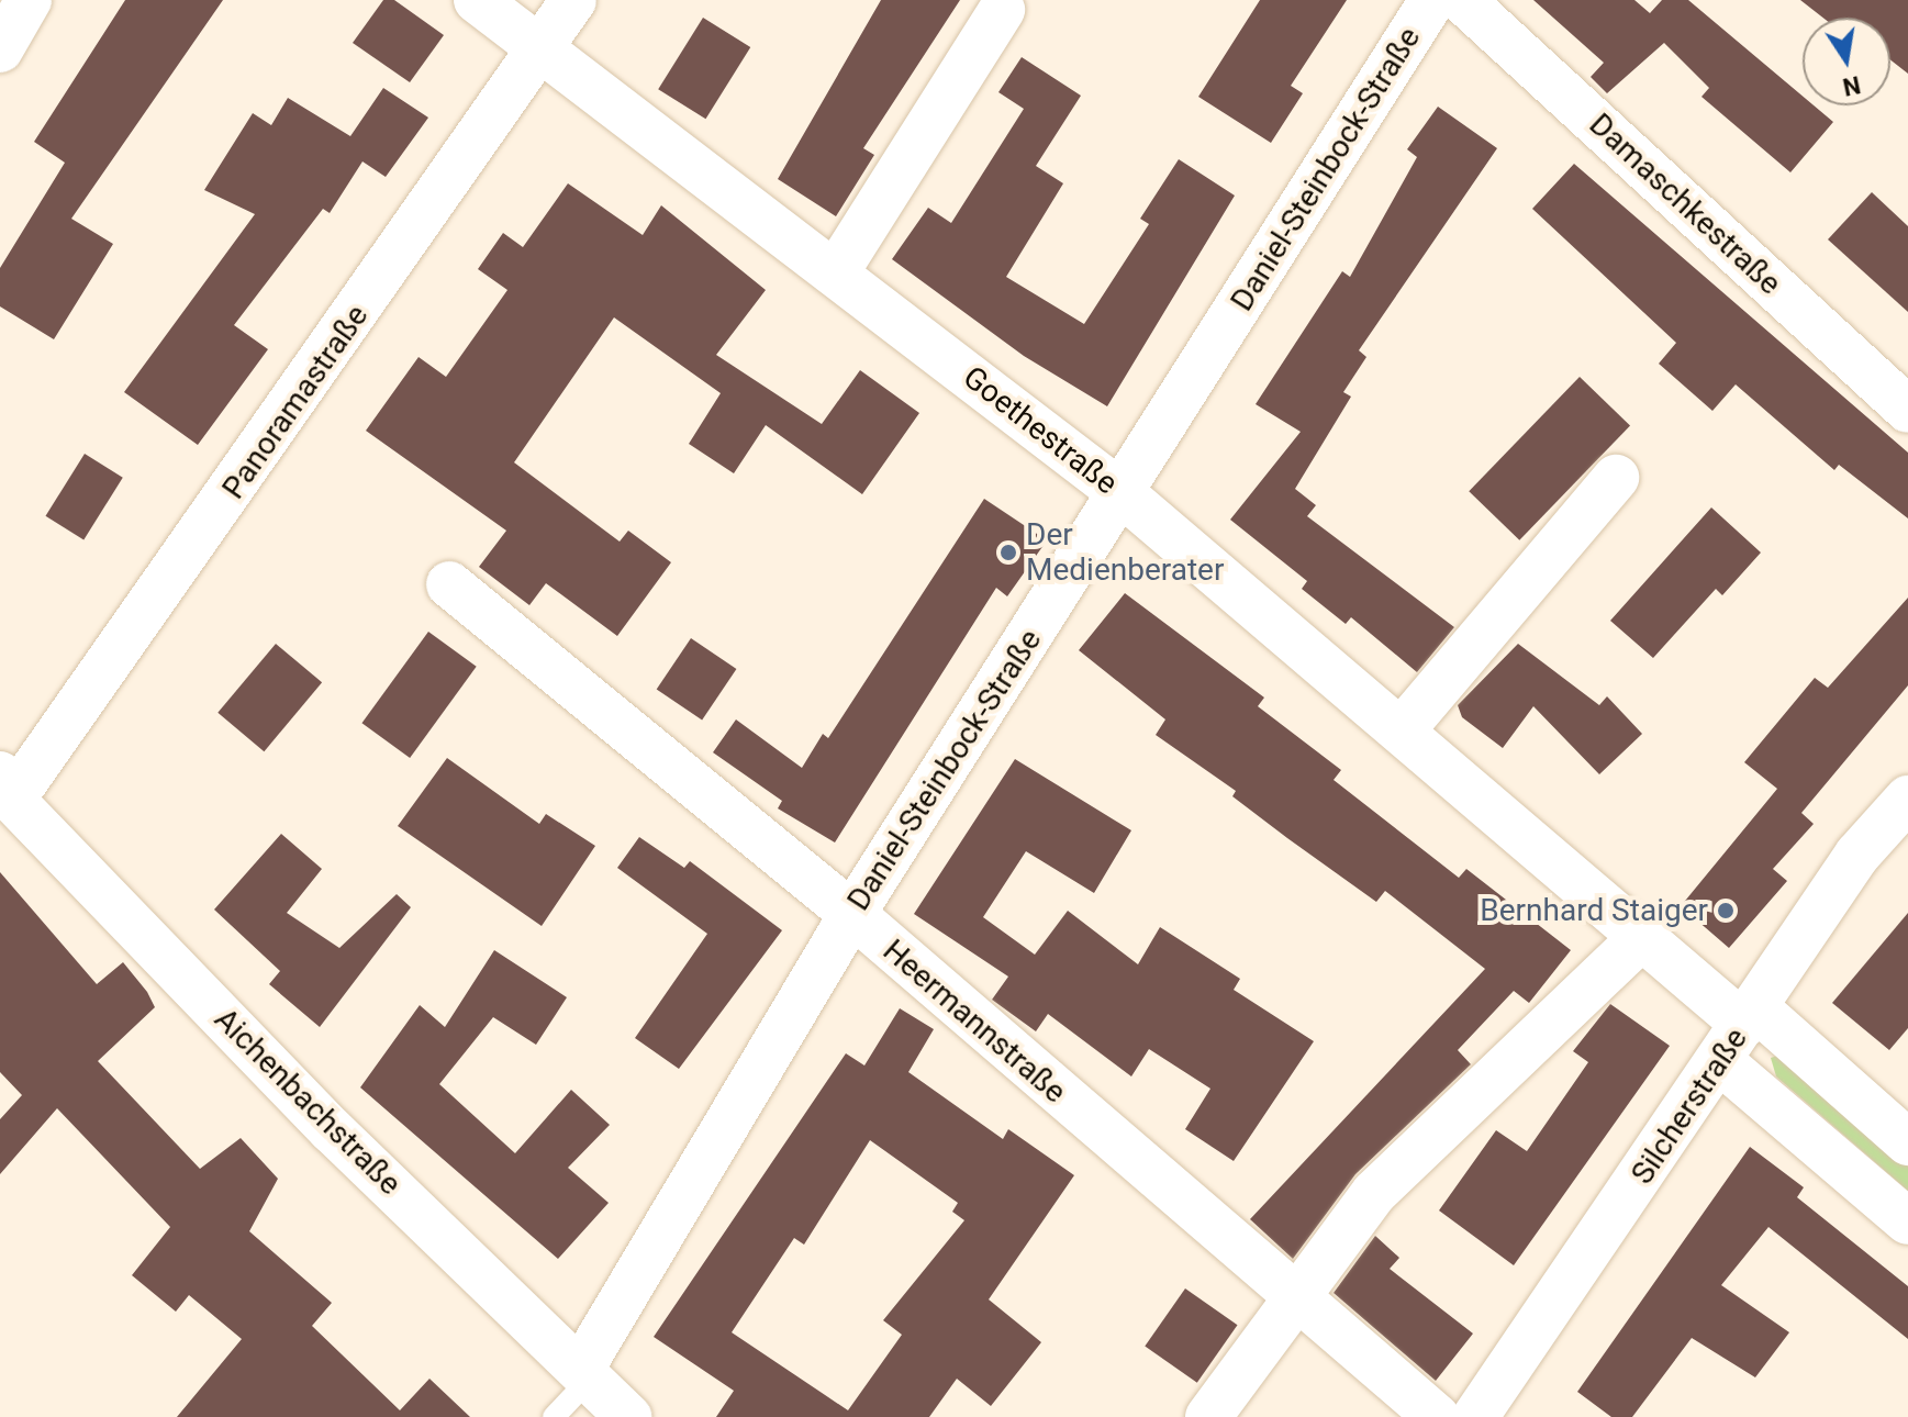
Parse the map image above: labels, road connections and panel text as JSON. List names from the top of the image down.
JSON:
{
  "streets": {
    "street": [
      "Daniel-Steinbock-Straße",
      "Damaschkestraße",
      "Panoramastraße",
      "Goethestraße",
      "Heermannstraße",
      "Aichenbachstraße",
      "Silcherstraße"
    ]
  },
  "crossings": [
    ["Daniel-Steinbock-Straße", "Goethestraße"],
    ["Daniel-Steinbock-Straße", "Heermannstraße"],
    ["Daniel-Steinbock-Straße", "Aichenbachstraße"],
    ["Panoramastraße", "Goethestraße"],
    ["Panoramastraße", "Aichenbachstraße"],
    ["Goethestraße", "Silcherstraße"]
  ],
  "places": ["Der Medienberater", "Bernhard Staiger"],
  "north": "bottom"
}
